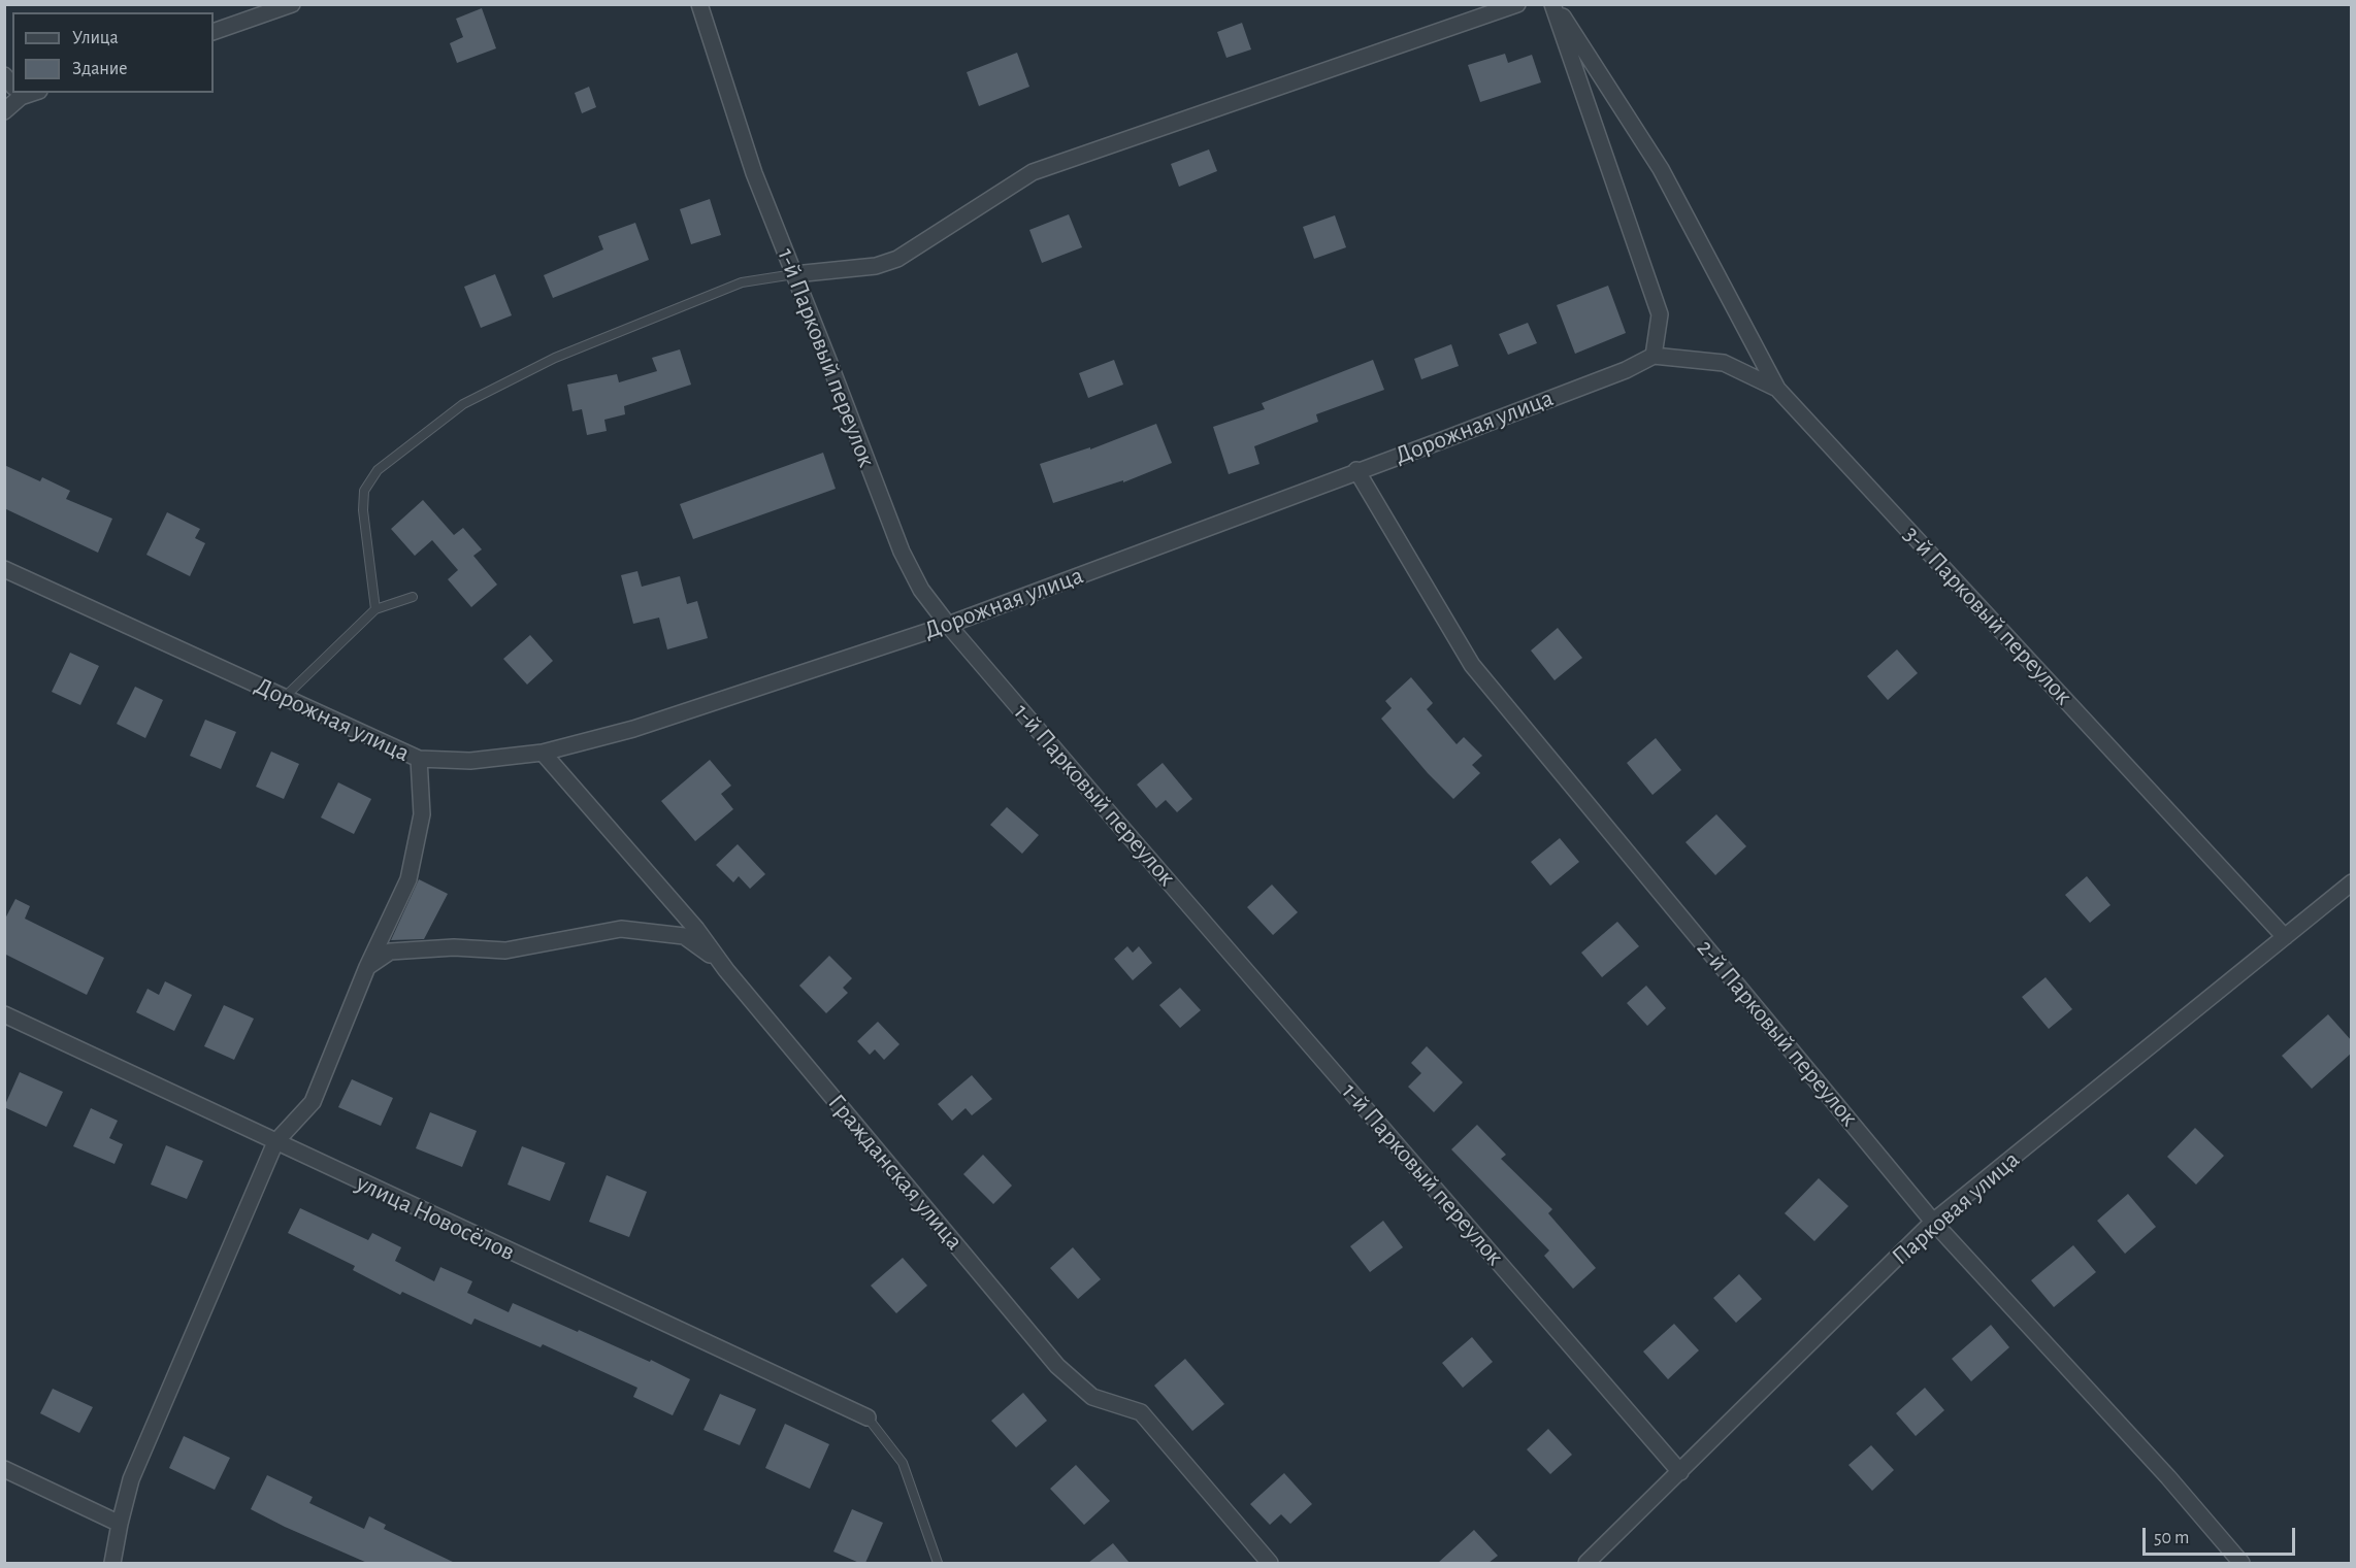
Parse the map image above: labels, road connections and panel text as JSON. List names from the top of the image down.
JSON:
{
  "streets": {
    "street": [
      "1-й Парковый переулок",
      "Дорожная улица",
      "3-й Парковый переулок",
      "2-й Парковый переулок",
      "Гражданская улица",
      "Парковая улица",
      "улица Новосёлов"
    ]
  },
  "crossings": [
    ["1-й Парковый переулок", "Дорожная улица"],
    ["1-й Парковый переулок", "Парковая улица"],
    ["Дорожная улица", "3-й Парковый переулок"],
    ["Дорожная улица", "2-й Парковый переулок"],
    ["Дорожная улица", "Гражданская улица"],
    ["3-й Парковый переулок", "Парковая улица"],
    ["2-й Парковый переулок", "Парковая улица"]
  ],
  "legend": ["Улица", "Здание"],
  "scale_bar": "50 m"
}
